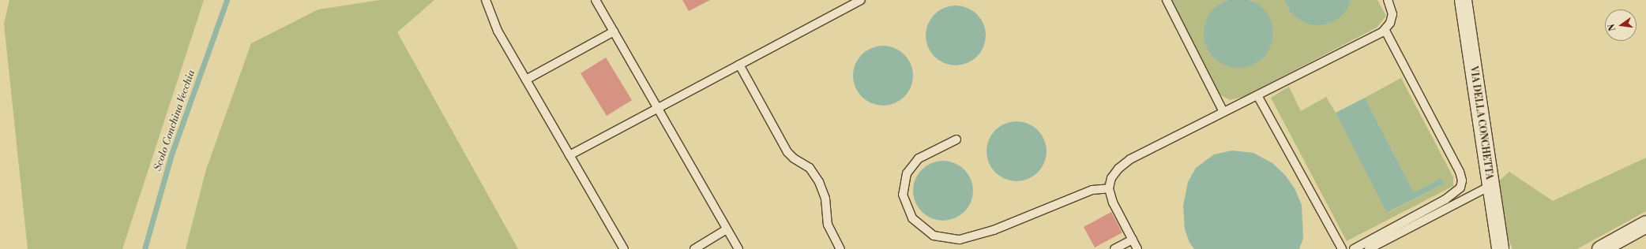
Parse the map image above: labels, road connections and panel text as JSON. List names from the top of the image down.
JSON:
{
  "streets": {
    "street": ["VIA DELLA CONCHETTA"]
  },
  "water": ["Scolo Conchina Vecchia"],
  "north": "left"
}
